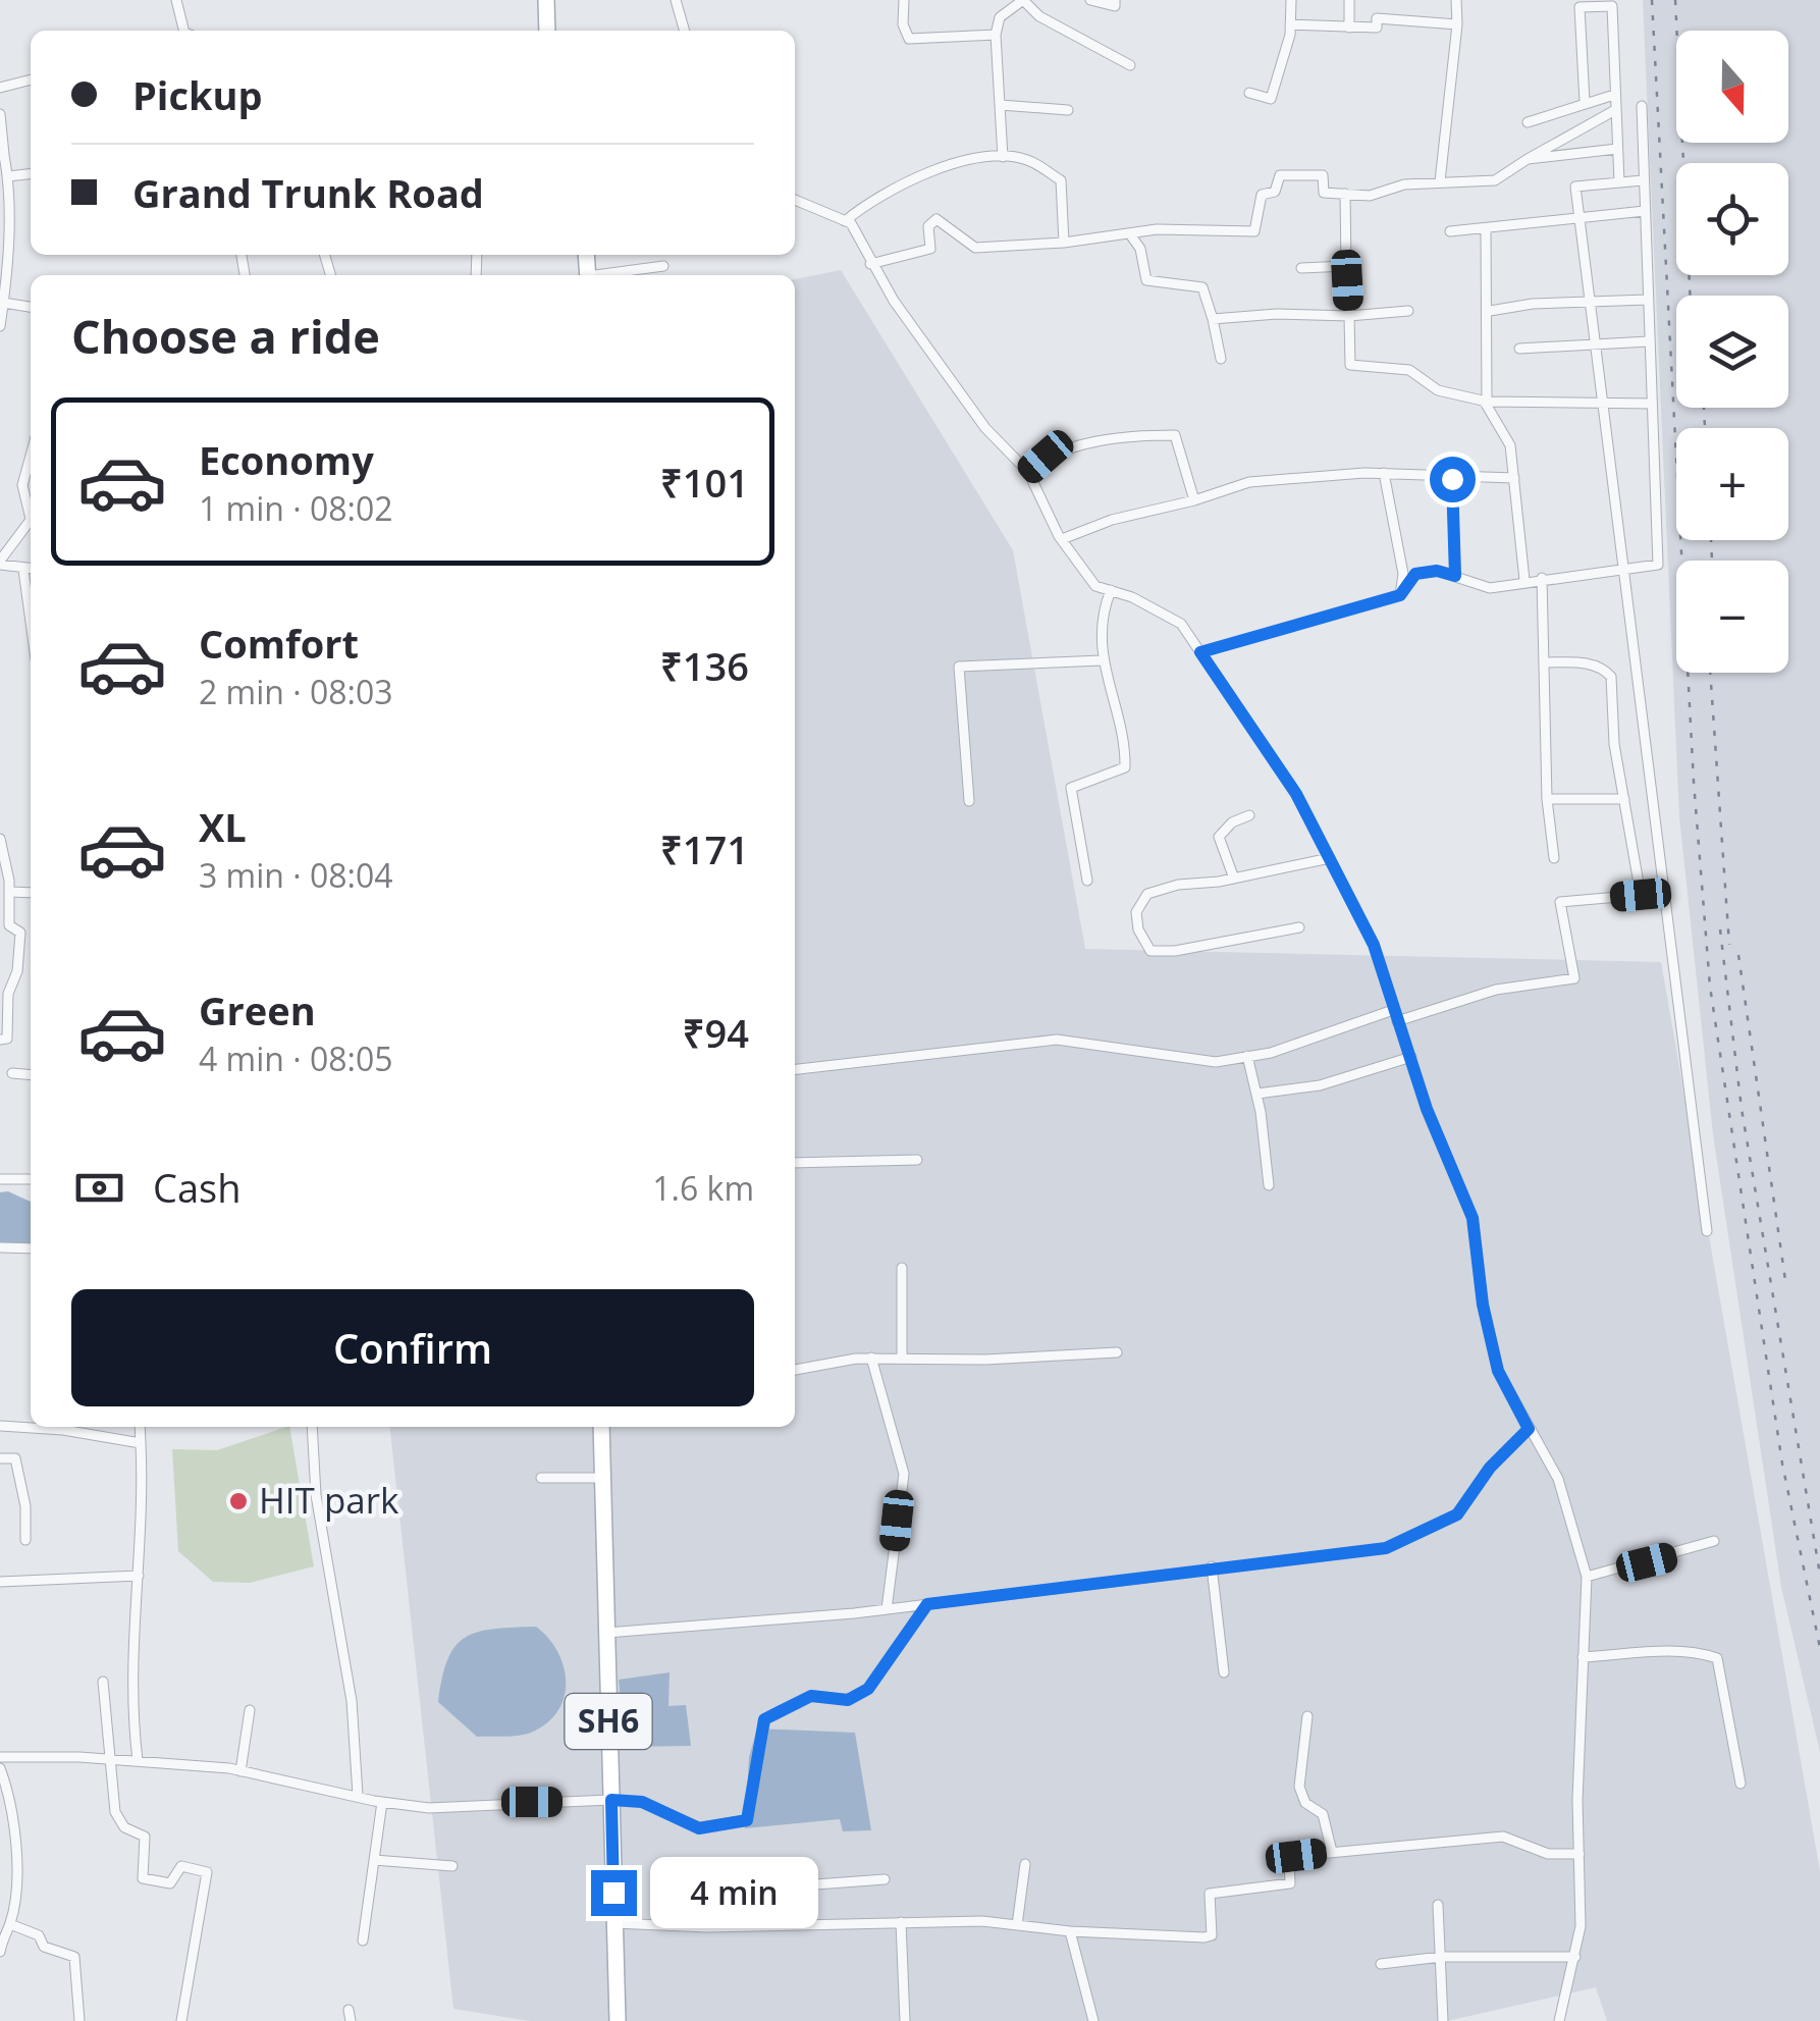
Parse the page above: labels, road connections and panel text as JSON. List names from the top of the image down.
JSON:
{
  "streets": {
    "main road": ["SH6"]
  },
  "places": ["HIT park"],
  "north": "bottom",
  "page": {
    "map_buttons": ["+", "−"],
    "banner": ["Pickup", "Grand Trunk Road"],
    "heading": "Choose a ride",
    "list": [
      {
        "name": "Economy",
        "note": "1 min · 08:02",
        "value": "₹101"
      },
      {
        "name": "Comfort",
        "note": "2 min · 08:03",
        "value": "₹136"
      },
      {
        "name": "XL",
        "note": "3 min · 08:04",
        "value": "₹171"
      },
      {
        "name": "Green",
        "note": "4 min · 08:05",
        "value": "₹94"
      }
    ],
    "pay": ["Cash", "1.6 km"],
    "buttons": "Confirm",
    "bubble": "4 min"
  }
}
